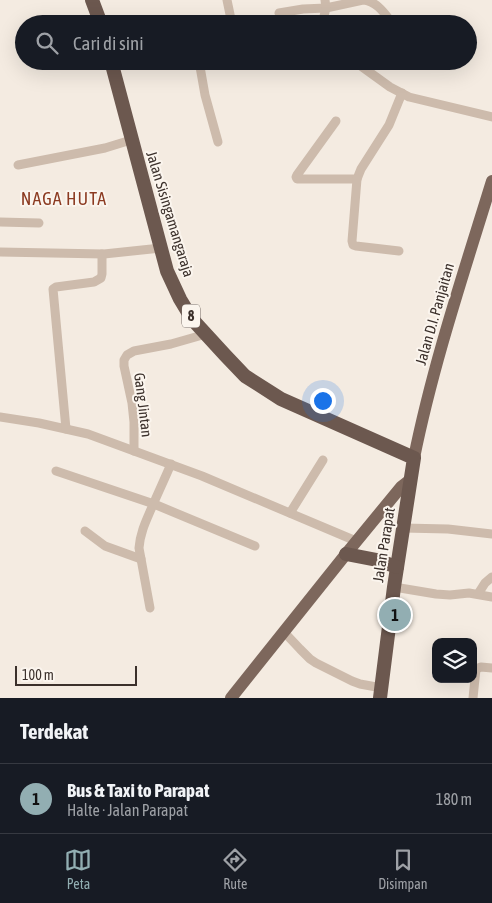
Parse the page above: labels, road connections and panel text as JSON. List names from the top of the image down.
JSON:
{
  "streets": {
    "highway": ["Jalan Sisingamangaraja", "8", "Jalan Parapat"],
    "main road": ["Jalan D.I. Panjaitan"],
    "street": ["Gang Jintan"]
  },
  "crossings": [
    ["Jalan Sisingamangaraja", "Jalan D.I. Panjaitan"],
    ["Jalan Sisingamangaraja", "Gang Jintan"],
    ["Jalan Sisingamangaraja", "Jalan Parapat"],
    ["Jalan D.I. Panjaitan", "Jalan Parapat"]
  ],
  "districts": ["NAGA HUTA"],
  "scale_bar": "100 m",
  "page": {
    "search": "Cari di sini",
    "pins": "1",
    "scale": "100 m",
    "heading": "Terdekat",
    "list": [
      {
        "mark": "1",
        "name": "Bus & Taxi to Parapat",
        "note": "Halte · Jalan Parapat",
        "value": "180 m"
      }
    ],
    "nav": ["Peta", "Rute", "Disimpan"]
  }
}
